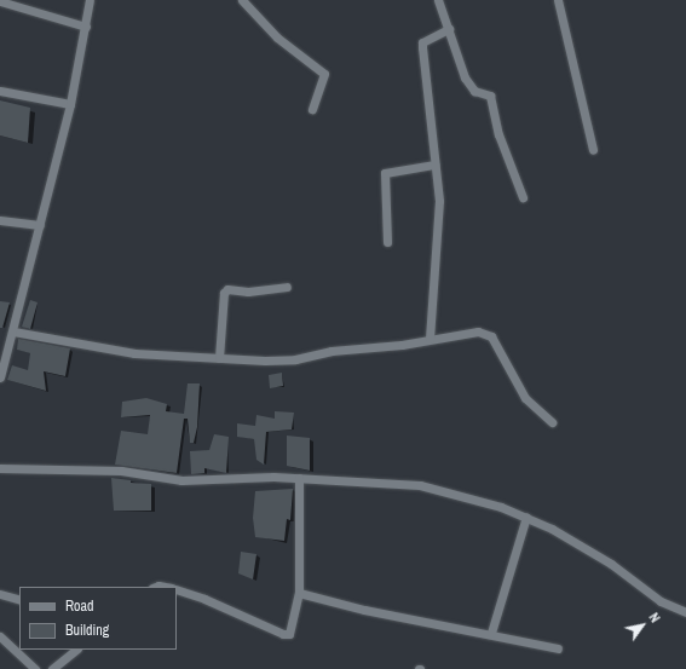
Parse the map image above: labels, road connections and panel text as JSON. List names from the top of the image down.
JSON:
{
  "legend": ["Road", "Building"],
  "north": "top right"
}
